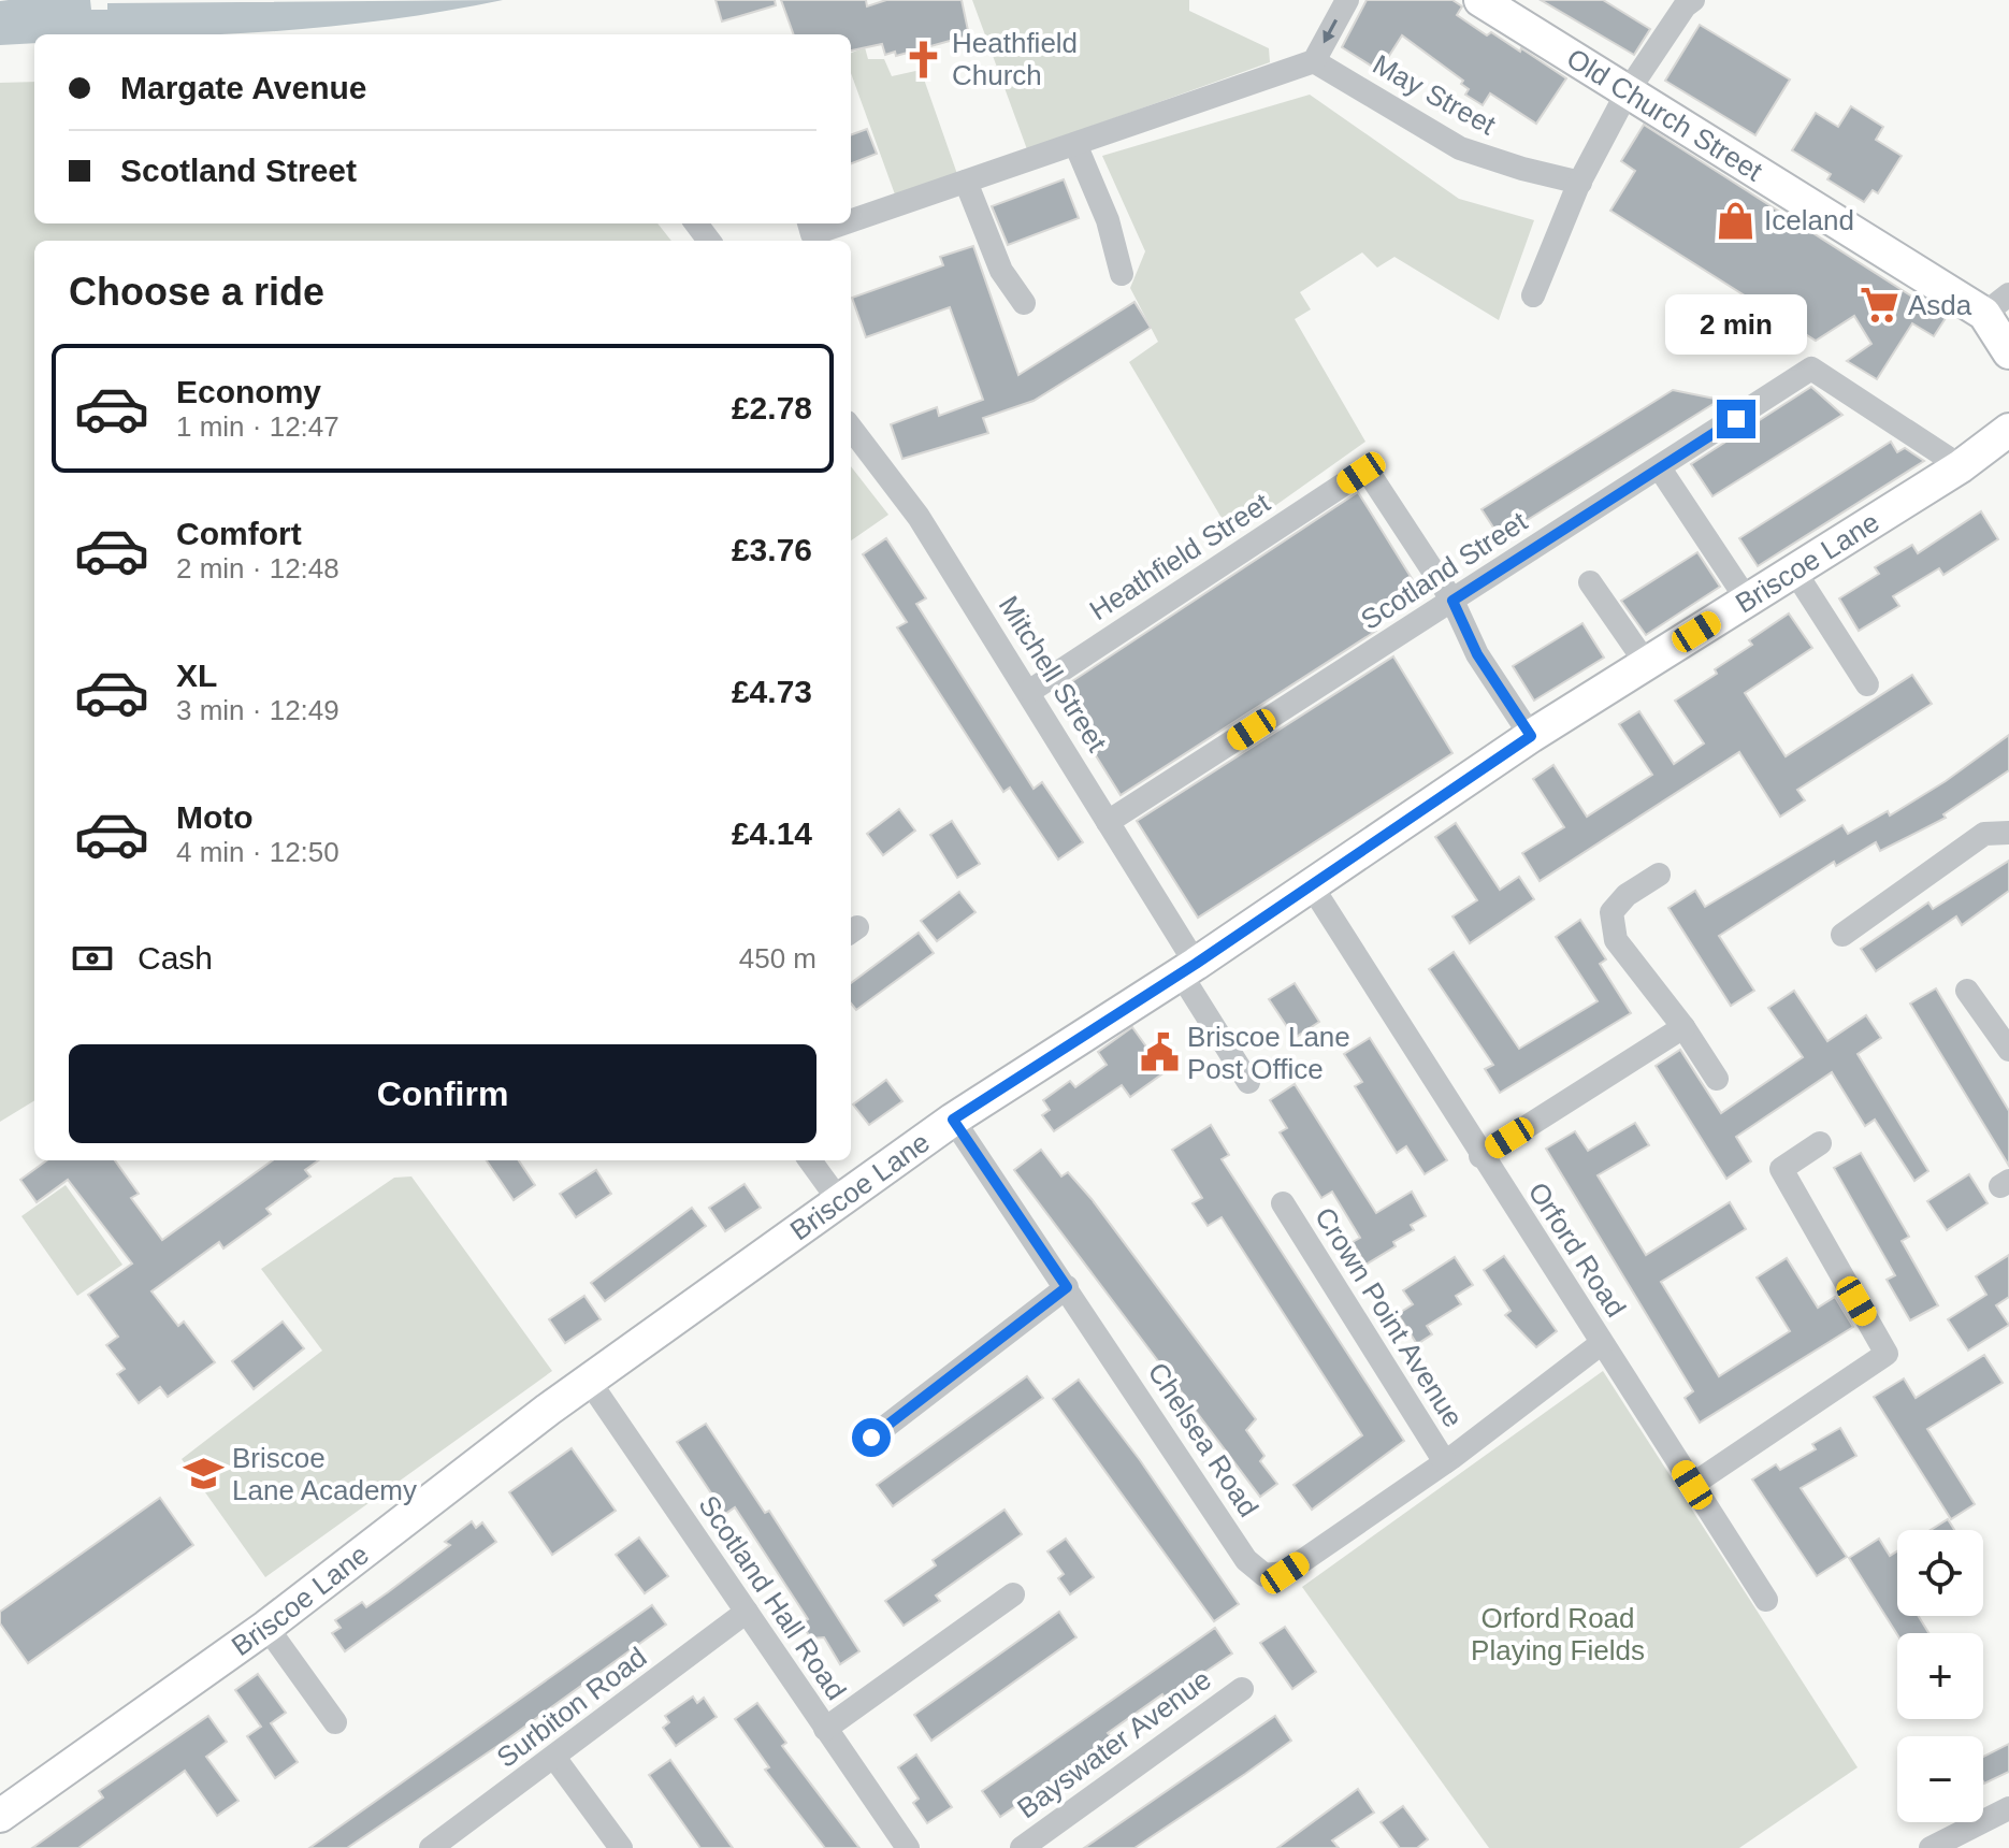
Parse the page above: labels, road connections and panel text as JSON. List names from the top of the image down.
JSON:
{
  "streets": {
    "street": [
      "May Street",
      "Old Church Street",
      "Heathfield Street",
      "Briscoe Lane",
      "Scotland Street",
      "Mitchell Street",
      "Orford Road",
      "Crown Point Avenue",
      "Chelsea Road",
      "Scotland Hall Road",
      "Surbiton Road",
      "Bayswater Avenue"
    ]
  },
  "crossings": [
    ["Heathfield Street", "Scotland Street"],
    ["Heathfield Street", "Mitchell Street"],
    ["Briscoe Lane", "Scotland Street"],
    ["Briscoe Lane", "Mitchell Street"],
    ["Briscoe Lane", "Orford Road"],
    ["Briscoe Lane", "Chelsea Road"],
    ["Briscoe Lane", "Scotland Hall Road"],
    ["Scotland Street", "Mitchell Street"],
    ["Orford Road", "Chelsea Road"],
    ["Crown Point Avenue", "Chelsea Road"],
    ["Scotland Hall Road", "Surbiton Road"]
  ],
  "parks": ["Orford Road Playing Fields"],
  "places": {
    "church": ["Heathfield Church"],
    "shop": ["Iceland"],
    "supermarket": ["Asda"],
    "public building": ["Briscoe Lane Post Office"],
    "school or university": ["Briscoe Lane Academy"]
  },
  "page": {
    "banner": ["Margate Avenue", "Scotland Street"],
    "heading": "Choose a ride",
    "bubble": "2 min",
    "list": [
      {
        "name": "Economy",
        "note": "1 min · 12:47",
        "value": "£2.78"
      },
      {
        "name": "Comfort",
        "note": "2 min · 12:48",
        "value": "£3.76"
      },
      {
        "name": "XL",
        "note": "3 min · 12:49",
        "value": "£4.73"
      },
      {
        "name": "Moto",
        "note": "4 min · 12:50",
        "value": "£4.14"
      }
    ],
    "pay": ["Cash", "450 m"],
    "buttons": "Confirm",
    "map_buttons": ["+", "−"]
  }
}
